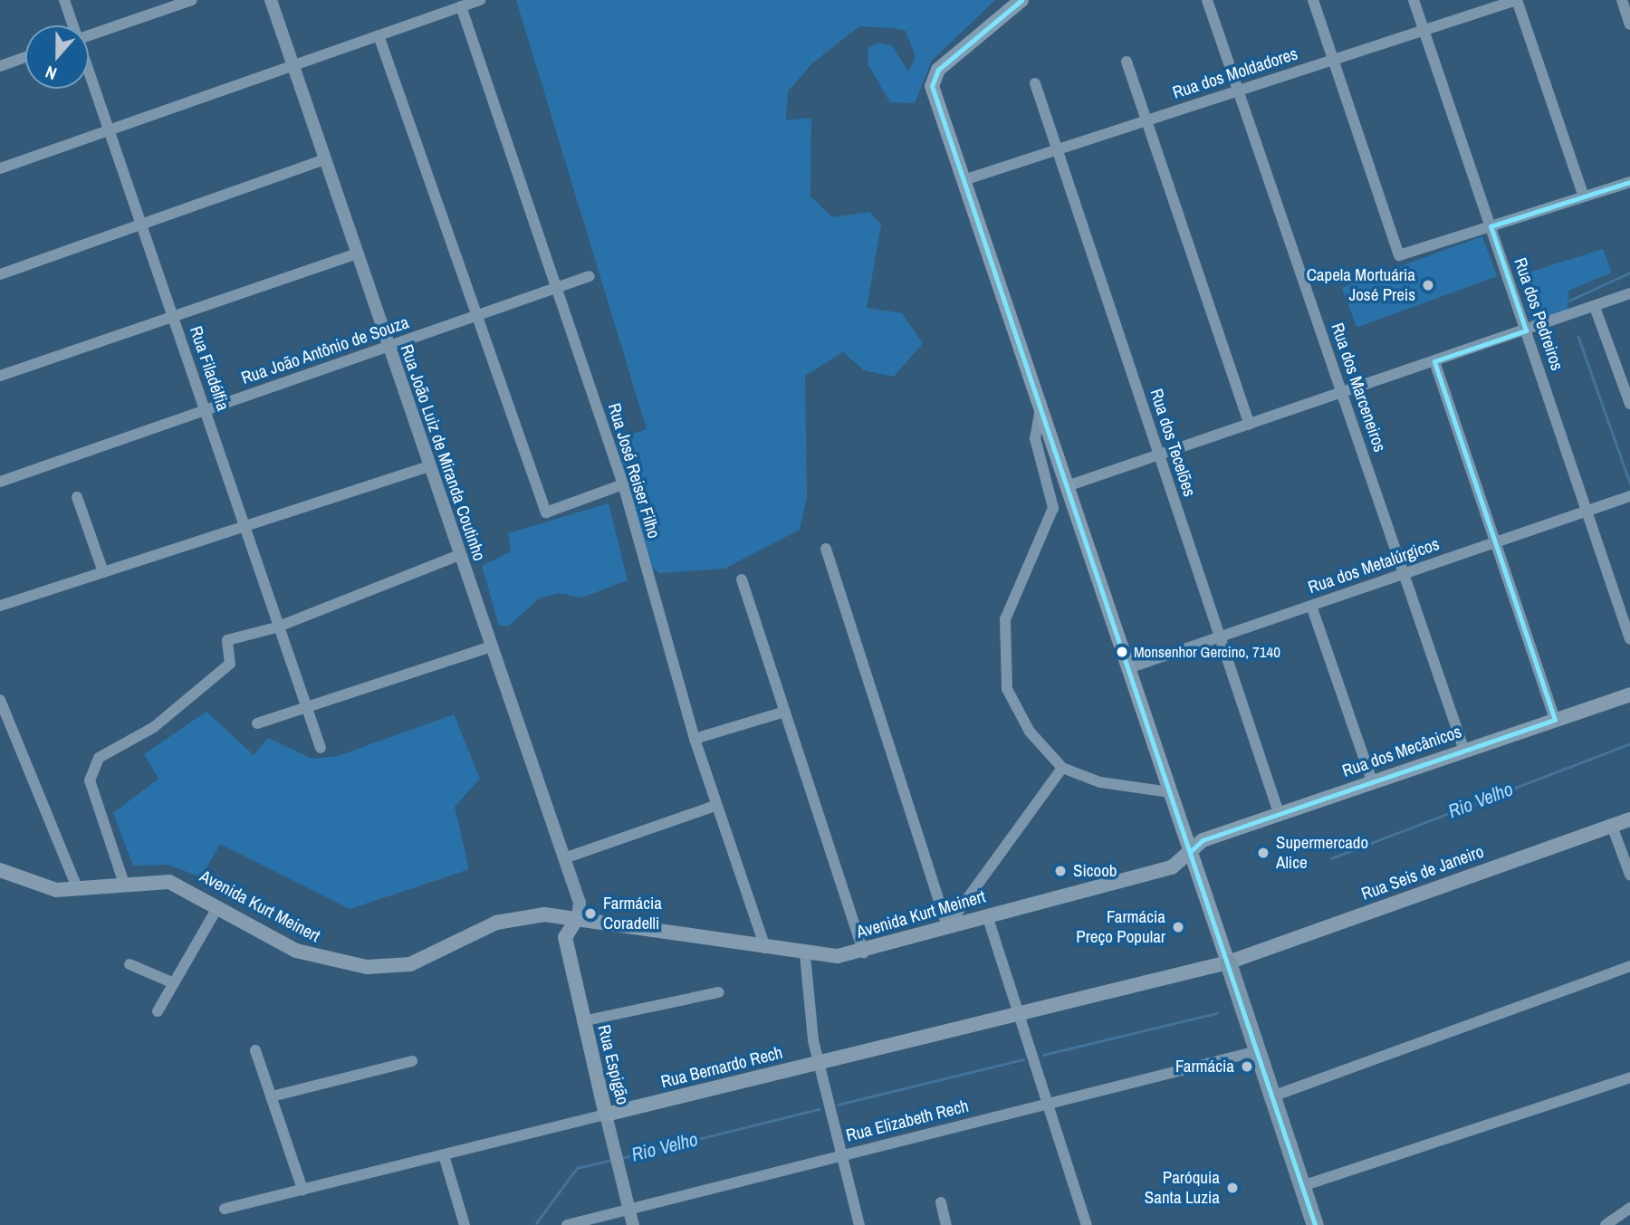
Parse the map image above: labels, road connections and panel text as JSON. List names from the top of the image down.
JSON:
{
  "streets": {
    "main road": [
      "Rua dos Mecânicos",
      "Rua Seis de Janeiro",
      "Avenida Kurt Meinert",
      "Rua Espigão",
      "Rua Bernardo Rech"
    ],
    "street": [
      "Rua dos Moldadores",
      "Rua dos Pedreiros",
      "Rua João Antônio de Souza",
      "Rua Filadélfia",
      "Rua dos Marceneiros",
      "Rua dos Tecelões",
      "Rua João Luiz de Miranda Coutinho",
      "Rua José Reiser Filho",
      "Rua dos Metalúrgicos",
      "Rua Elizabeth Rech"
    ]
  },
  "crossings": [
    ["Rua dos Moldadores", "Rua dos Pedreiros"],
    ["Rua dos Moldadores", "Rua dos Marceneiros"],
    ["Rua dos Moldadores", "Rua dos Tecelões"],
    ["Rua dos Pedreiros", "Rua dos Metalúrgicos"],
    ["Rua João Antônio de Souza", "Rua Filadélfia"],
    ["Rua João Antônio de Souza", "Rua João Luiz de Miranda Coutinho"],
    ["Rua João Antônio de Souza", "Rua José Reiser Filho"],
    ["Rua dos Marceneiros", "Rua dos Metalúrgicos"],
    ["Rua dos Marceneiros", "Rua dos Mecânicos"],
    ["Rua dos Tecelões", "Rua dos Metalúrgicos"],
    ["Rua dos Tecelões", "Rua dos Mecânicos"],
    ["Rua João Luiz de Miranda Coutinho", "Avenida Kurt Meinert"],
    ["Rua José Reiser Filho", "Avenida Kurt Meinert"],
    ["Rua dos Mecânicos", "Avenida Kurt Meinert"],
    ["Rua Seis de Janeiro", "Rua Bernardo Rech"],
    ["Rua Espigão", "Rua Bernardo Rech"],
    ["Rua Espigão", "Rua Elizabeth Rech"]
  ],
  "water": ["Rio Velho"],
  "places": [
    "Capela Mortuária José Preis",
    "Monsenhor Gercino, 7140",
    "Supermercado Alice",
    "Sicoob",
    "Farmácia Coradelli",
    "Farmácia Preço Popular",
    "Farmácia",
    "Paróquia Santa Luzia"
  ],
  "north": "bottom"
}
